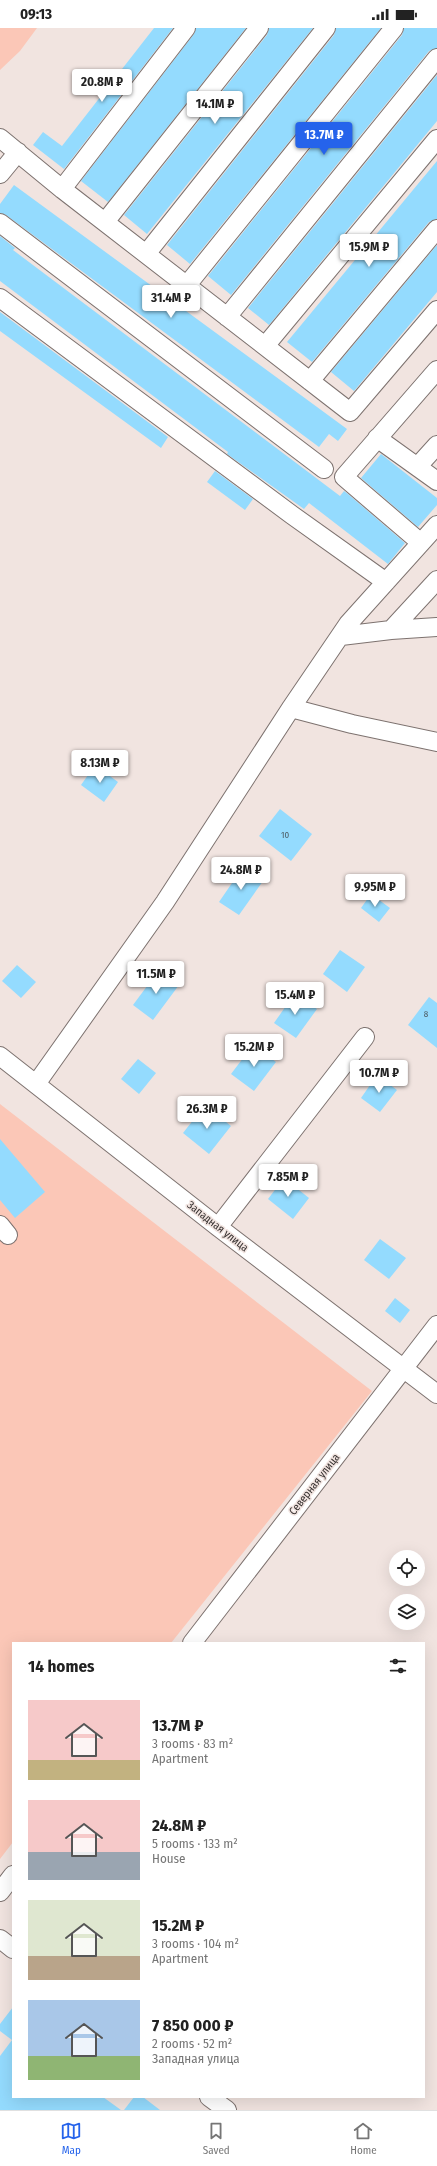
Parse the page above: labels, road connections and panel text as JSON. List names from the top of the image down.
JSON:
{
  "streets": {
    "street": ["Западная улица", "Северная улица"]
  },
  "crossings": [
    ["Западная улица", "Северная улица"]
  ],
  "house_numbers": ["10", "8"],
  "page": {
    "status": "09:13",
    "price": [
      "20.8M ₽",
      "14.1M ₽",
      "13.7M ₽",
      "15.9M ₽",
      "31.4M ₽",
      "8.13M ₽",
      "24.8M ₽",
      "9.95M ₽",
      "11.5M ₽",
      "15.4M ₽",
      "15.2M ₽",
      "10.7M ₽",
      "26.3M ₽",
      "7.85M ₽"
    ],
    "heading": "14 homes",
    "list": [
      {
        "name": "13.7M ₽",
        "note": "3 rooms · 83 m² · Apartment"
      },
      {
        "name": "24.8M ₽",
        "note": "5 rooms · 133 m² · House"
      },
      {
        "name": "15.2M ₽",
        "note": "3 rooms · 104 m² · Apartment"
      },
      {
        "name": "7 850 000 ₽",
        "note": "2 rooms · 52 m² · Западная улица"
      }
    ],
    "tabs": ["Map", "Saved", "Home"]
  }
}
